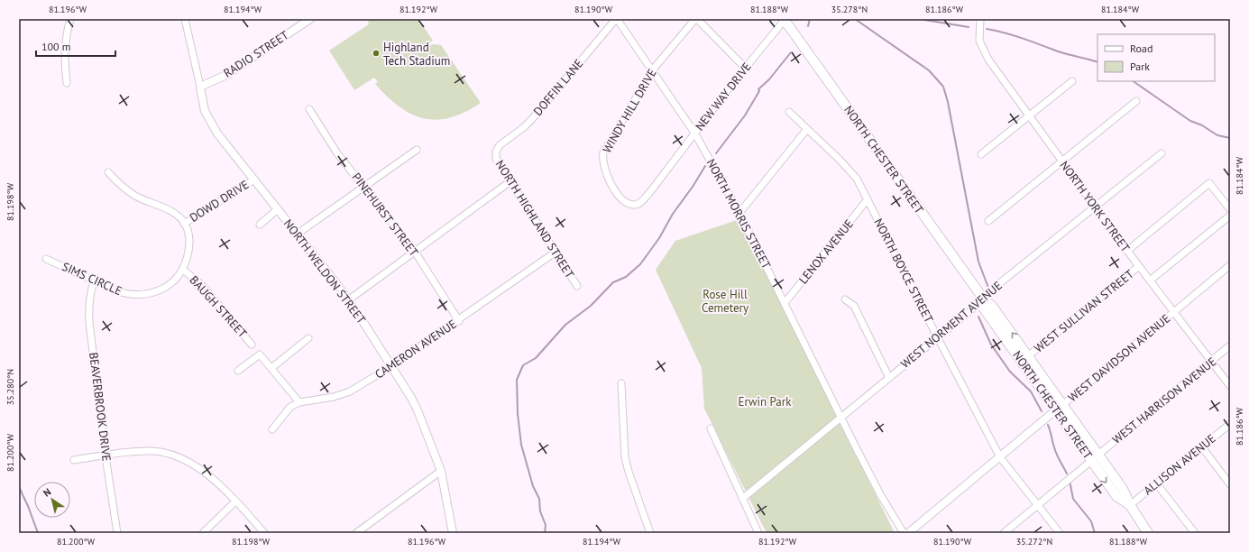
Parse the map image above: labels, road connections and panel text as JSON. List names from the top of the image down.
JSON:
{
  "streets": {
    "main road": ["NORTH CHESTER STREET"],
    "street": [
      "RADIO STREET",
      "DOFFIN LANE",
      "NEW WAY DRIVE",
      "WINDY HILL DRIVE",
      "DOWD DRIVE",
      "NORTH YORK STREET",
      "NORTH MORRIS STREET",
      "PINEHURST STREET",
      "NORTH HIGHLAND STREET",
      "LENOX AVENUE",
      "NORTH BOYCE STREET",
      "NORTH WELDON STREET",
      "SIMS CIRCLE",
      "BAUGH STREET",
      "WEST SULLIVAN STREET",
      "WEST NORMENT AVENUE",
      "CAMERON AVENUE",
      "WEST DAVIDSON AVENUE",
      "WEST HARRISON AVENUE",
      "BEAVERBROOK DRIVE",
      "ALLISON AVENUE"
    ]
  },
  "crossings": [
    ["RADIO STREET", "NORTH WELDON STREET"],
    ["DOFFIN LANE", "NORTH MORRIS STREET"],
    ["DOFFIN LANE", "NORTH HIGHLAND STREET"],
    ["NEW WAY DRIVE", "WINDY HILL DRIVE"],
    ["NEW WAY DRIVE", "NORTH CHESTER STREET"],
    ["NEW WAY DRIVE", "NORTH MORRIS STREET"],
    ["WINDY HILL DRIVE", "NORTH MORRIS STREET"],
    ["NORTH CHESTER STREET", "WEST SULLIVAN STREET"],
    ["NORTH CHESTER STREET", "WEST NORMENT AVENUE"],
    ["NORTH CHESTER STREET", "WEST DAVIDSON AVENUE"],
    ["NORTH CHESTER STREET", "WEST HARRISON AVENUE"],
    ["NORTH CHESTER STREET", "ALLISON AVENUE"],
    ["DOWD DRIVE", "NORTH WELDON STREET"],
    ["DOWD DRIVE", "SIMS CIRCLE"],
    ["NORTH YORK STREET", "WEST SULLIVAN STREET"],
    ["NORTH YORK STREET", "WEST NORMENT AVENUE"],
    ["NORTH YORK STREET", "WEST DAVIDSON AVENUE"],
    ["NORTH YORK STREET", "WEST HARRISON AVENUE"],
    ["NORTH MORRIS STREET", "LENOX AVENUE"],
    ["NORTH MORRIS STREET", "WEST NORMENT AVENUE"],
    ["PINEHURST STREET", "CAMERON AVENUE"],
    ["NORTH HIGHLAND STREET", "CAMERON AVENUE"],
    ["LENOX AVENUE", "NORTH BOYCE STREET"],
    ["NORTH BOYCE STREET", "WEST NORMENT AVENUE"],
    ["NORTH BOYCE STREET", "WEST DAVIDSON AVENUE"],
    ["NORTH WELDON STREET", "CAMERON AVENUE"],
    ["SIMS CIRCLE", "BAUGH STREET"],
    ["SIMS CIRCLE", "BEAVERBROOK DRIVE"]
  ],
  "parks": ["Rose Hill Cemetery", "Erwin Park"],
  "places": ["Highland Tech Stadium"],
  "legend": ["Road", "Park"],
  "scale_bar": "100 m",
  "north": "top left",
  "coordinates": [
    "81.196°W",
    "81.194°W",
    "81.192°W",
    "81.190°W",
    "81.188°W",
    "35.278°N",
    "81.186°W",
    "81.184°W",
    "81.198°W",
    "35.280°N",
    "81.200°W",
    "35.272°N"
  ]
}
